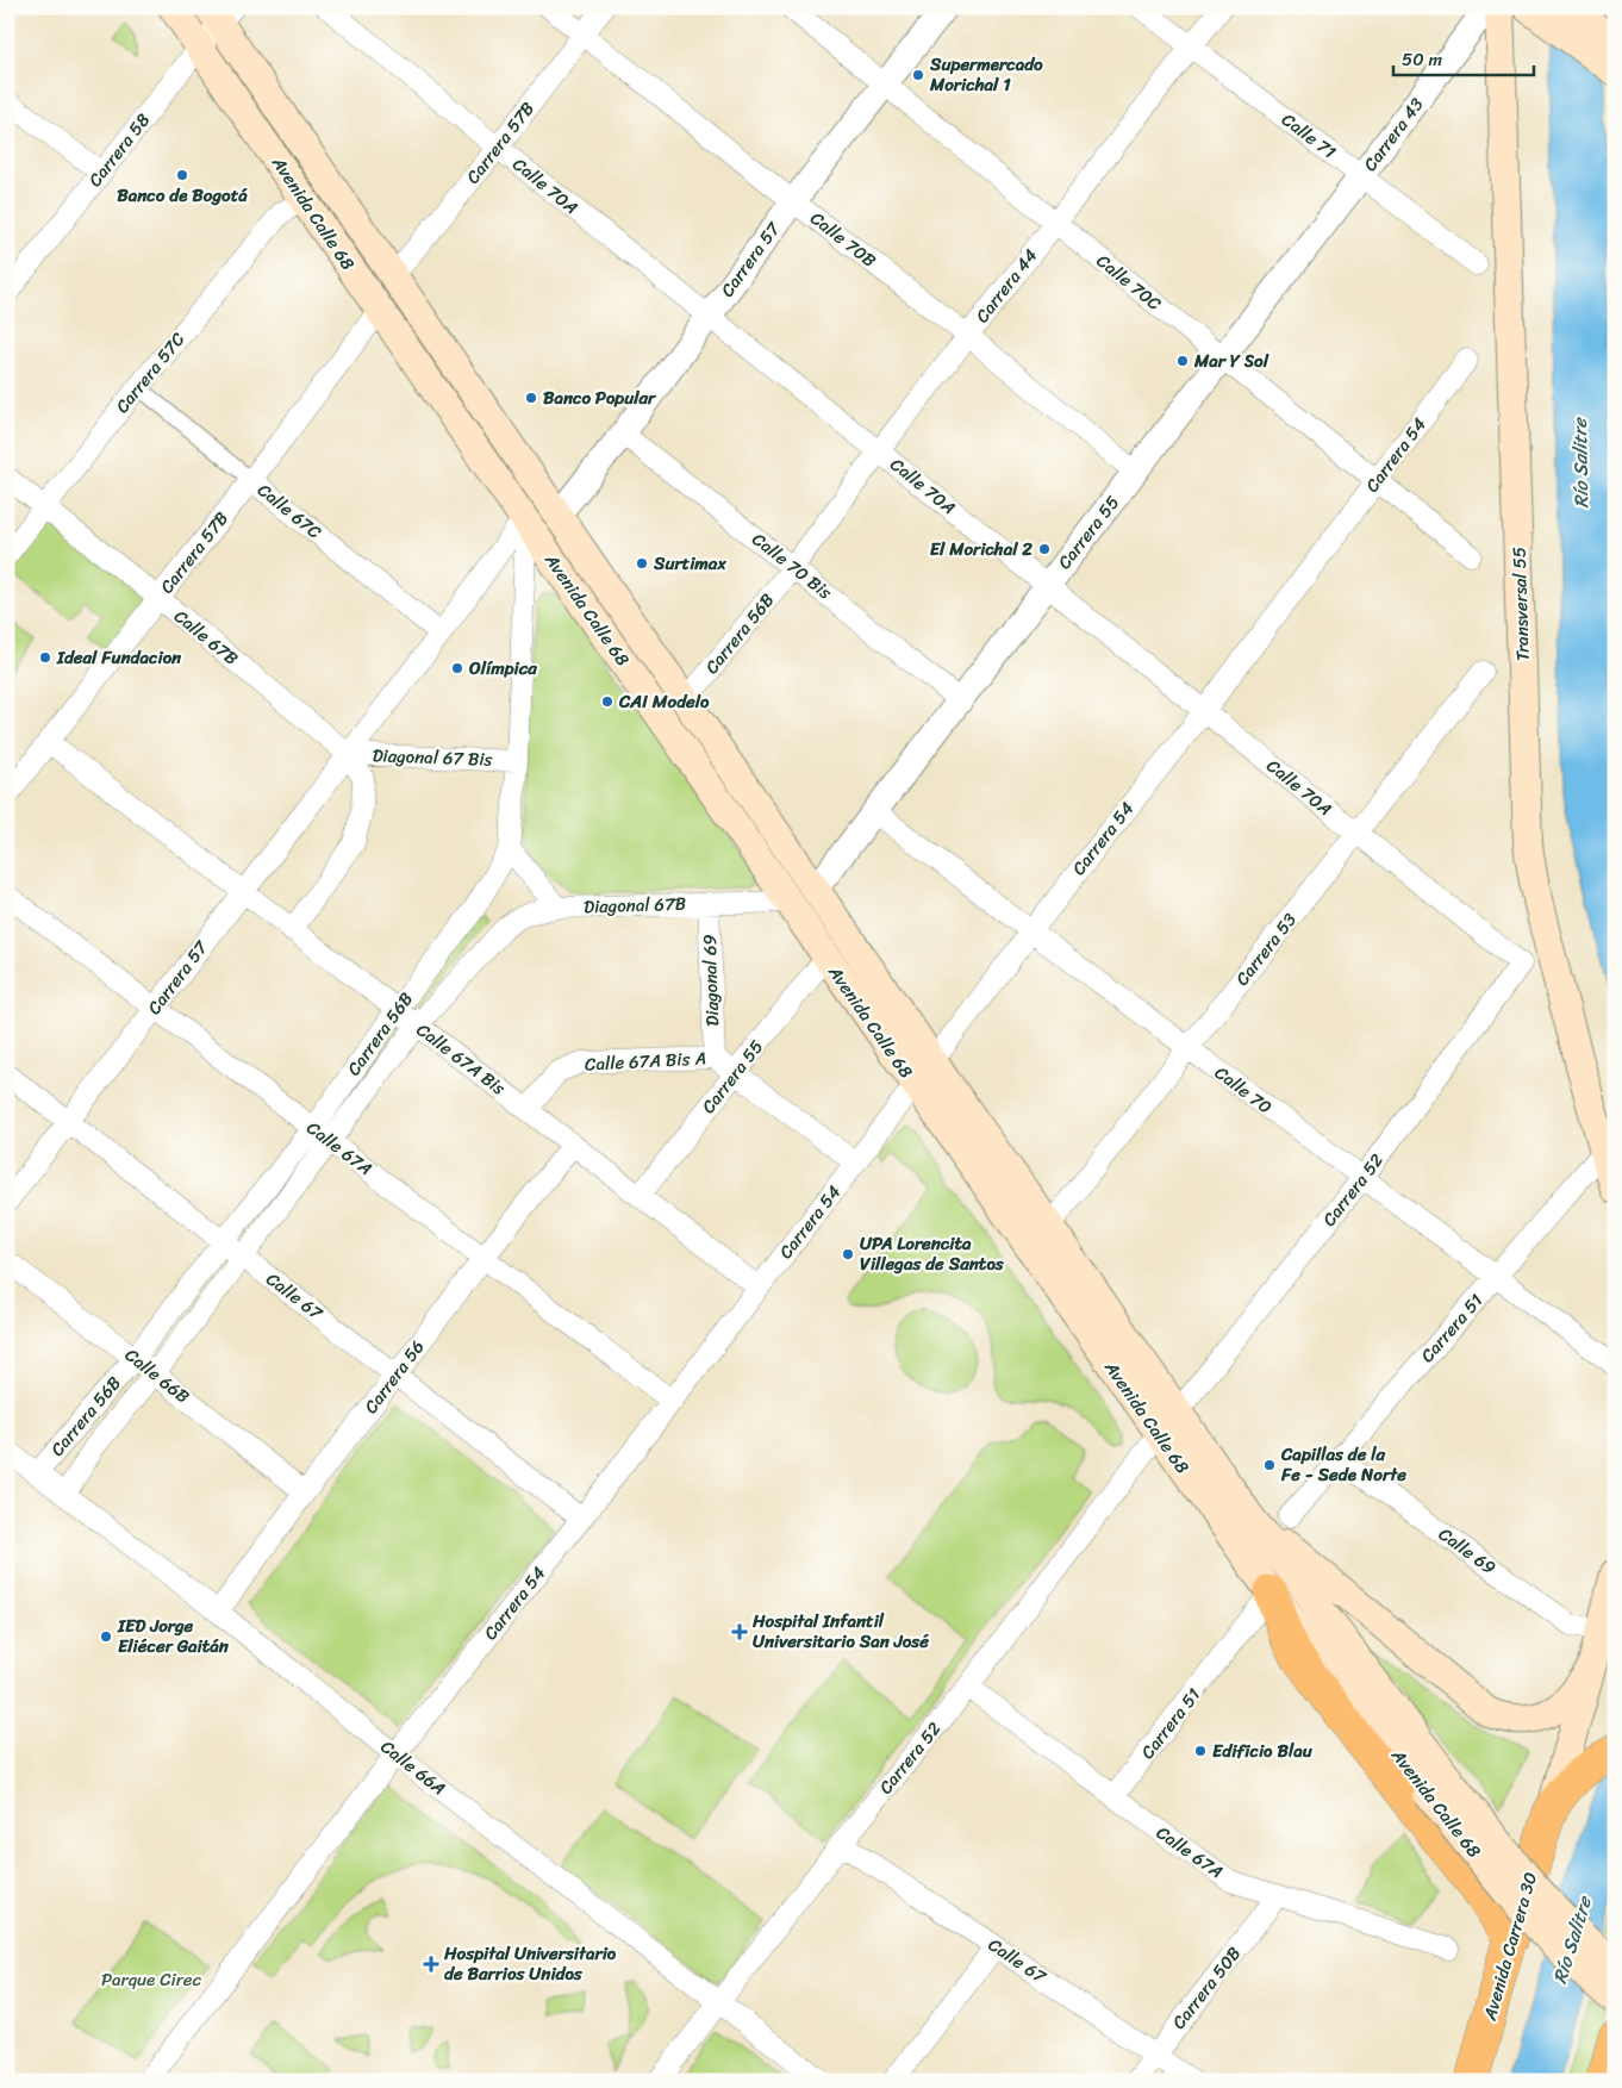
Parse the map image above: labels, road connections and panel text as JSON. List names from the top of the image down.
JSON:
{
  "streets": {
    "highway": ["Avenida Carrera 30"],
    "main road": ["Avenida Calle 68", "Transversal 55"],
    "street": [
      "Carrera 43",
      "Calle 71",
      "Carrera 57B",
      "Carrera 58",
      "Calle 70A",
      "Calle 70B",
      "Carrera 57",
      "Calle 70C",
      "Carrera 44",
      "Carrera 57C",
      "Carrera 54",
      "Calle 67C",
      "Carrera 55",
      "Calle 70 Bis",
      "Carrera 56B",
      "Calle 67B",
      "Diagonal 67 Bis",
      "Diagonal 67B",
      "Carrera 53",
      "Diagonal 69",
      "Calle 67A Bis",
      "Calle 67A Bis A",
      "Calle 70",
      "Calle 67A",
      "Carrera 52",
      "Calle 67",
      "Carrera 51",
      "Calle 66B",
      "Carrera 56",
      "Calle 69",
      "Calle 66A",
      "Carrera 50B"
    ]
  },
  "crossings": [
    ["Carrera 43", "Calle 71"],
    ["Carrera 43", "Carrera 55"],
    ["Calle 71", "Carrera 44"],
    ["Calle 71", "Carrera 55"],
    ["Carrera 57B", "Calle 70A"],
    ["Carrera 57B", "Avenida Calle 68"],
    ["Carrera 57B", "Calle 70B"],
    ["Carrera 57B", "Calle 67C"],
    ["Carrera 57B", "Calle 67B"],
    ["Carrera 57B", "Calle 67A Bis"],
    ["Carrera 58", "Avenida Calle 68"],
    ["Calle 70A", "Carrera 57"],
    ["Calle 70A", "Carrera 44"],
    ["Calle 70A", "Carrera 54"],
    ["Calle 70A", "Carrera 55"],
    ["Calle 70A", "Carrera 53"],
    ["Calle 70A", "Carrera 52"],
    ["Avenida Calle 68", "Carrera 57"],
    ["Avenida Calle 68", "Carrera 57C"],
    ["Avenida Calle 68", "Carrera 54"],
    ["Avenida Calle 68", "Carrera 55"],
    ["Avenida Calle 68", "Carrera 56B"],
    ["Avenida Calle 68", "Diagonal 67B"],
    ["Avenida Calle 68", "Carrera 53"],
    ["Avenida Calle 68", "Carrera 52"],
    ["Avenida Calle 68", "Carrera 51"],
    ["Calle 70B", "Carrera 57"],
    ["Calle 70B", "Carrera 44"],
    ["Calle 70B", "Carrera 55"],
    ["Carrera 57", "Calle 70C"],
    ["Carrera 57", "Calle 67C"],
    ["Carrera 57", "Calle 70 Bis"],
    ["Carrera 57", "Carrera 56B"],
    ["Carrera 57", "Calle 67B"],
    ["Carrera 57", "Diagonal 67 Bis"],
    ["Carrera 57", "Calle 67A Bis"],
    ["Carrera 57", "Calle 67A"],
    ["Carrera 57", "Calle 67"],
    ["Calle 70C", "Carrera 44"],
    ["Calle 70C", "Carrera 54"],
    ["Calle 70C", "Carrera 55"],
    ["Carrera 44", "Calle 70 Bis"],
    ["Carrera 44", "Carrera 56B"],
    ["Carrera 57C", "Calle 67C"],
    ["Carrera 57C", "Calle 67B"],
    ["Carrera 54", "Calle 67A Bis"],
    ["Carrera 54", "Calle 67A Bis A"],
    ["Carrera 54", "Calle 70"],
    ["Carrera 54", "Calle 67A"],
    ["Carrera 54", "Calle 67"],
    ["Carrera 54", "Calle 66A"],
    ["Carrera 55", "Calle 70 Bis"],
    ["Carrera 55", "Calle 67A Bis"],
    ["Carrera 55", "Calle 67A Bis A"],
    ["Carrera 55", "Calle 70"],
    ["Calle 70 Bis", "Carrera 56B"],
    ["Transversal 55", "Carrera 51"],
    ["Carrera 56B", "Diagonal 67 Bis"],
    ["Carrera 56B", "Diagonal 67B"],
    ["Carrera 56B", "Calle 67A Bis"],
    ["Carrera 56B", "Calle 67A"],
    ["Carrera 56B", "Calle 67"],
    ["Carrera 56B", "Calle 66B"],
    ["Carrera 56B", "Calle 66A"],
    ["Calle 67B", "Diagonal 67 Bis"],
    ["Diagonal 67B", "Diagonal 69"],
    ["Carrera 53", "Calle 70"],
    ["Diagonal 69", "Calle 67A Bis A"],
    ["Calle 67A Bis", "Calle 67A Bis A"],
    ["Calle 67A Bis", "Carrera 56"],
    ["Calle 70", "Carrera 52"],
    ["Calle 70", "Carrera 51"],
    ["Calle 67A", "Carrera 52"],
    ["Calle 67A", "Carrera 51"],
    ["Calle 67A", "Carrera 56"],
    ["Calle 67A", "Carrera 50B"],
    ["Carrera 52", "Calle 67"],
    ["Carrera 52", "Calle 66A"],
    ["Calle 67", "Carrera 56"],
    ["Calle 67", "Carrera 50B"],
    ["Carrera 51", "Calle 69"],
    ["Calle 66B", "Carrera 56"],
    ["Carrera 56", "Calle 66A"],
    ["Calle 69", "Avenida Carrera 30"]
  ],
  "water": ["Río Salitre"],
  "parks": ["Parque Cirec"],
  "places": {
    "other": [
      "Supermercado Morichal 1",
      "Banco de Bogotá",
      "Mar Y Sol",
      "Banco Popular",
      "El Morichal 2",
      "Surtimax",
      "Ideal Fundacion",
      "Olímpica",
      "CAI Modelo",
      "UPA Lorencita Villegas de Santos",
      "Capillas de la Fe - Sede Norte",
      "IED Jorge Eliécer Gaitán",
      "Edificio Blau"
    ],
    "health": ["Hospital Infantil Universitario San José", "Hospital Universitario de Barrios Unidos"]
  },
  "scale_bar": "50 m"
}
